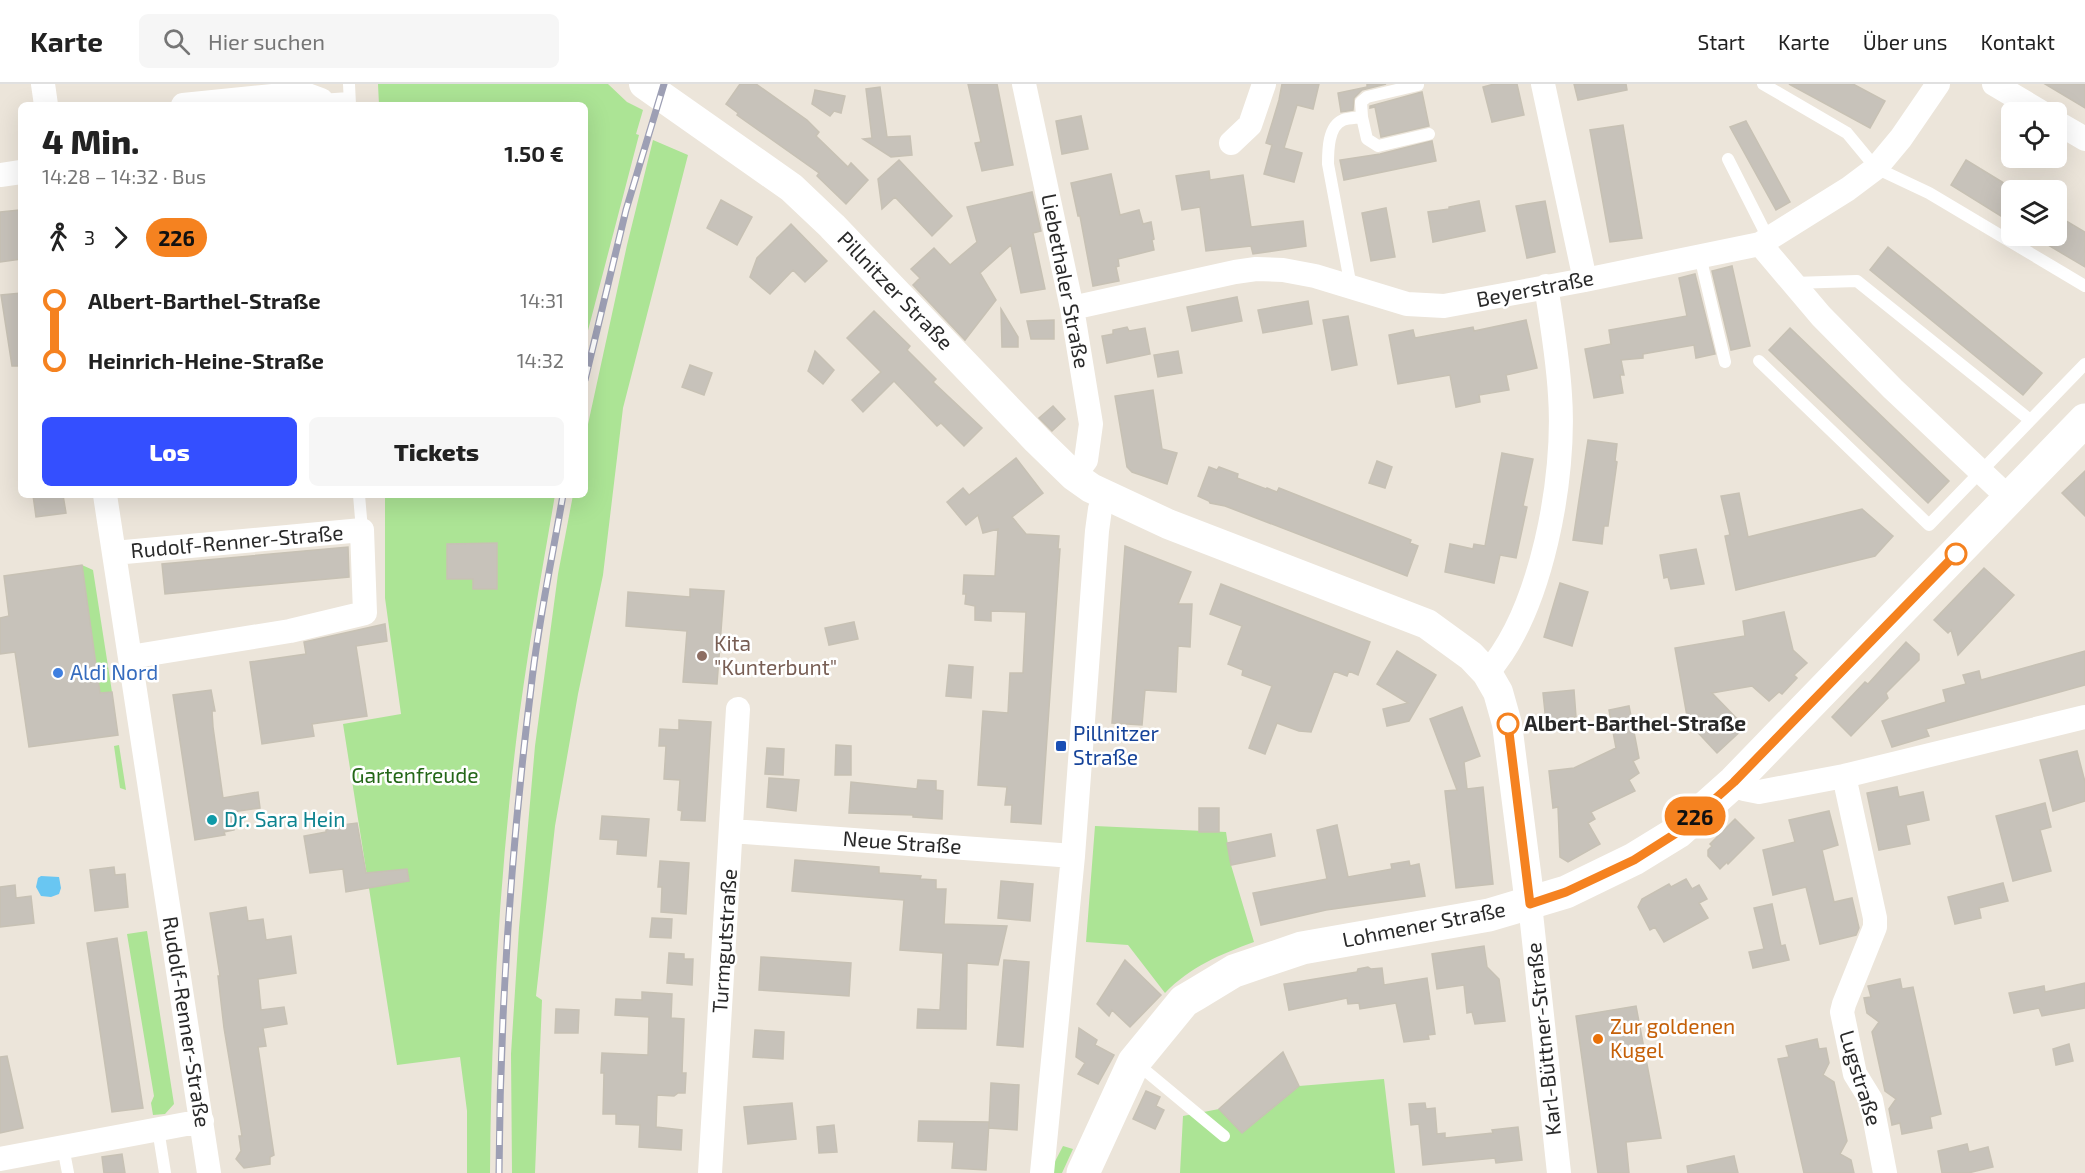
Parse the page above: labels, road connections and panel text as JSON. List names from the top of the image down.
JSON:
{
  "streets": {
    "main road": ["Lohmener Straße"],
    "street": [
      "Liebethaler Straße",
      "Beyerstraße",
      "Pillnitzer Straße",
      "Rudolf-Renner-Straße",
      "Neue Straße",
      "Turmgutstraße",
      "Karl-Büttner-Straße",
      "Lugstraße"
    ]
  },
  "crossings": [
    ["Liebethaler Straße", "Beyerstraße"],
    ["Liebethaler Straße", "Pillnitzer Straße"],
    ["Neue Straße", "Turmgutstraße"],
    ["Lohmener Straße", "Karl-Büttner-Straße"]
  ],
  "parks": ["Gartenfreude"],
  "places": {
    "other": [
      "Kita \"Kunterbunt\"",
      "Aldi Nord",
      "Albert-Barthel-Straße",
      "Dr. Sara Hein",
      "Zur goldenen Kugel"
    ],
    "transit": ["Pillnitzer Straße"]
  },
  "lines": ["bus line 226"],
  "page": {
    "header": "Karte",
    "search": "Hier suchen",
    "nav": [
      "Start",
      "Karte",
      "Über uns",
      "Kontakt"
    ],
    "on_map": "226",
    "heading": ["4 Min.", "14:28 – 14:32 · Bus", "1.50 €"],
    "legs": ["3", "226"],
    "list": [
      {
        "name": "Albert-Barthel-Straße",
        "value": "14:31"
      },
      {
        "name": "Heinrich-Heine-Straße",
        "value": "14:32"
      }
    ],
    "buttons": ["Los", "Tickets"]
  }
}
